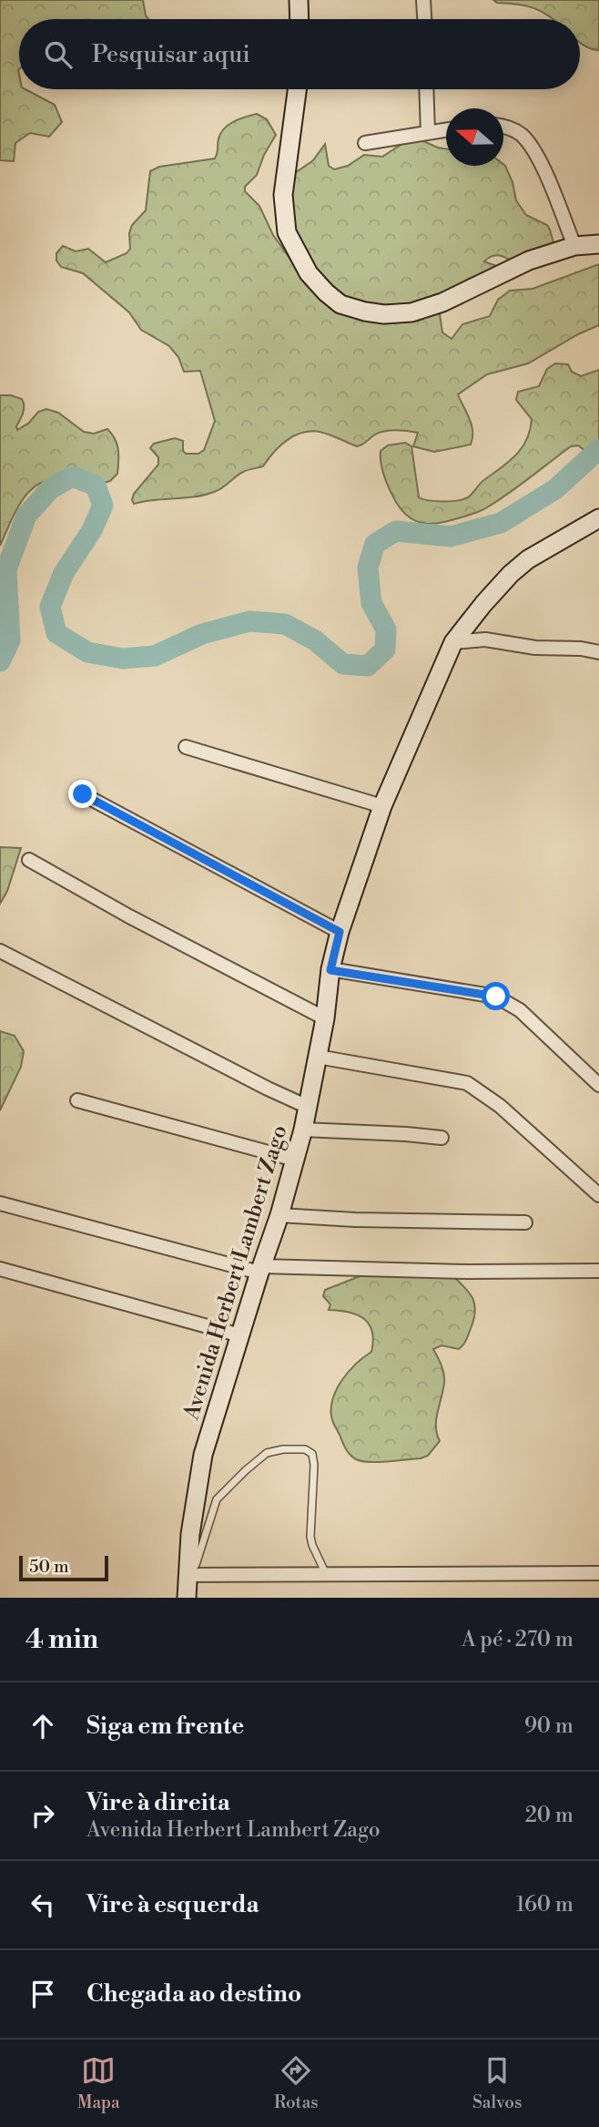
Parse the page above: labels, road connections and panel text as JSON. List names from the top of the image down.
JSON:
{
  "streets": {
    "street": ["Avenida Herbert Lambert Zago"]
  },
  "scale_bar": "50 m",
  "north": "left",
  "page": {
    "search": "Pesquisar aqui",
    "scale": "50 m",
    "heading": ["4 min", "A pé · 270 m"],
    "list": [
      ["Siga em frente", "90 m"],
      ["Vire à direita", "Avenida Herbert Lambert Zago", "20 m"],
      ["Vire à esquerda", "160 m"],
      "Chegada ao destino"
    ],
    "nav": ["Mapa", "Rotas", "Salvos"]
  }
}
